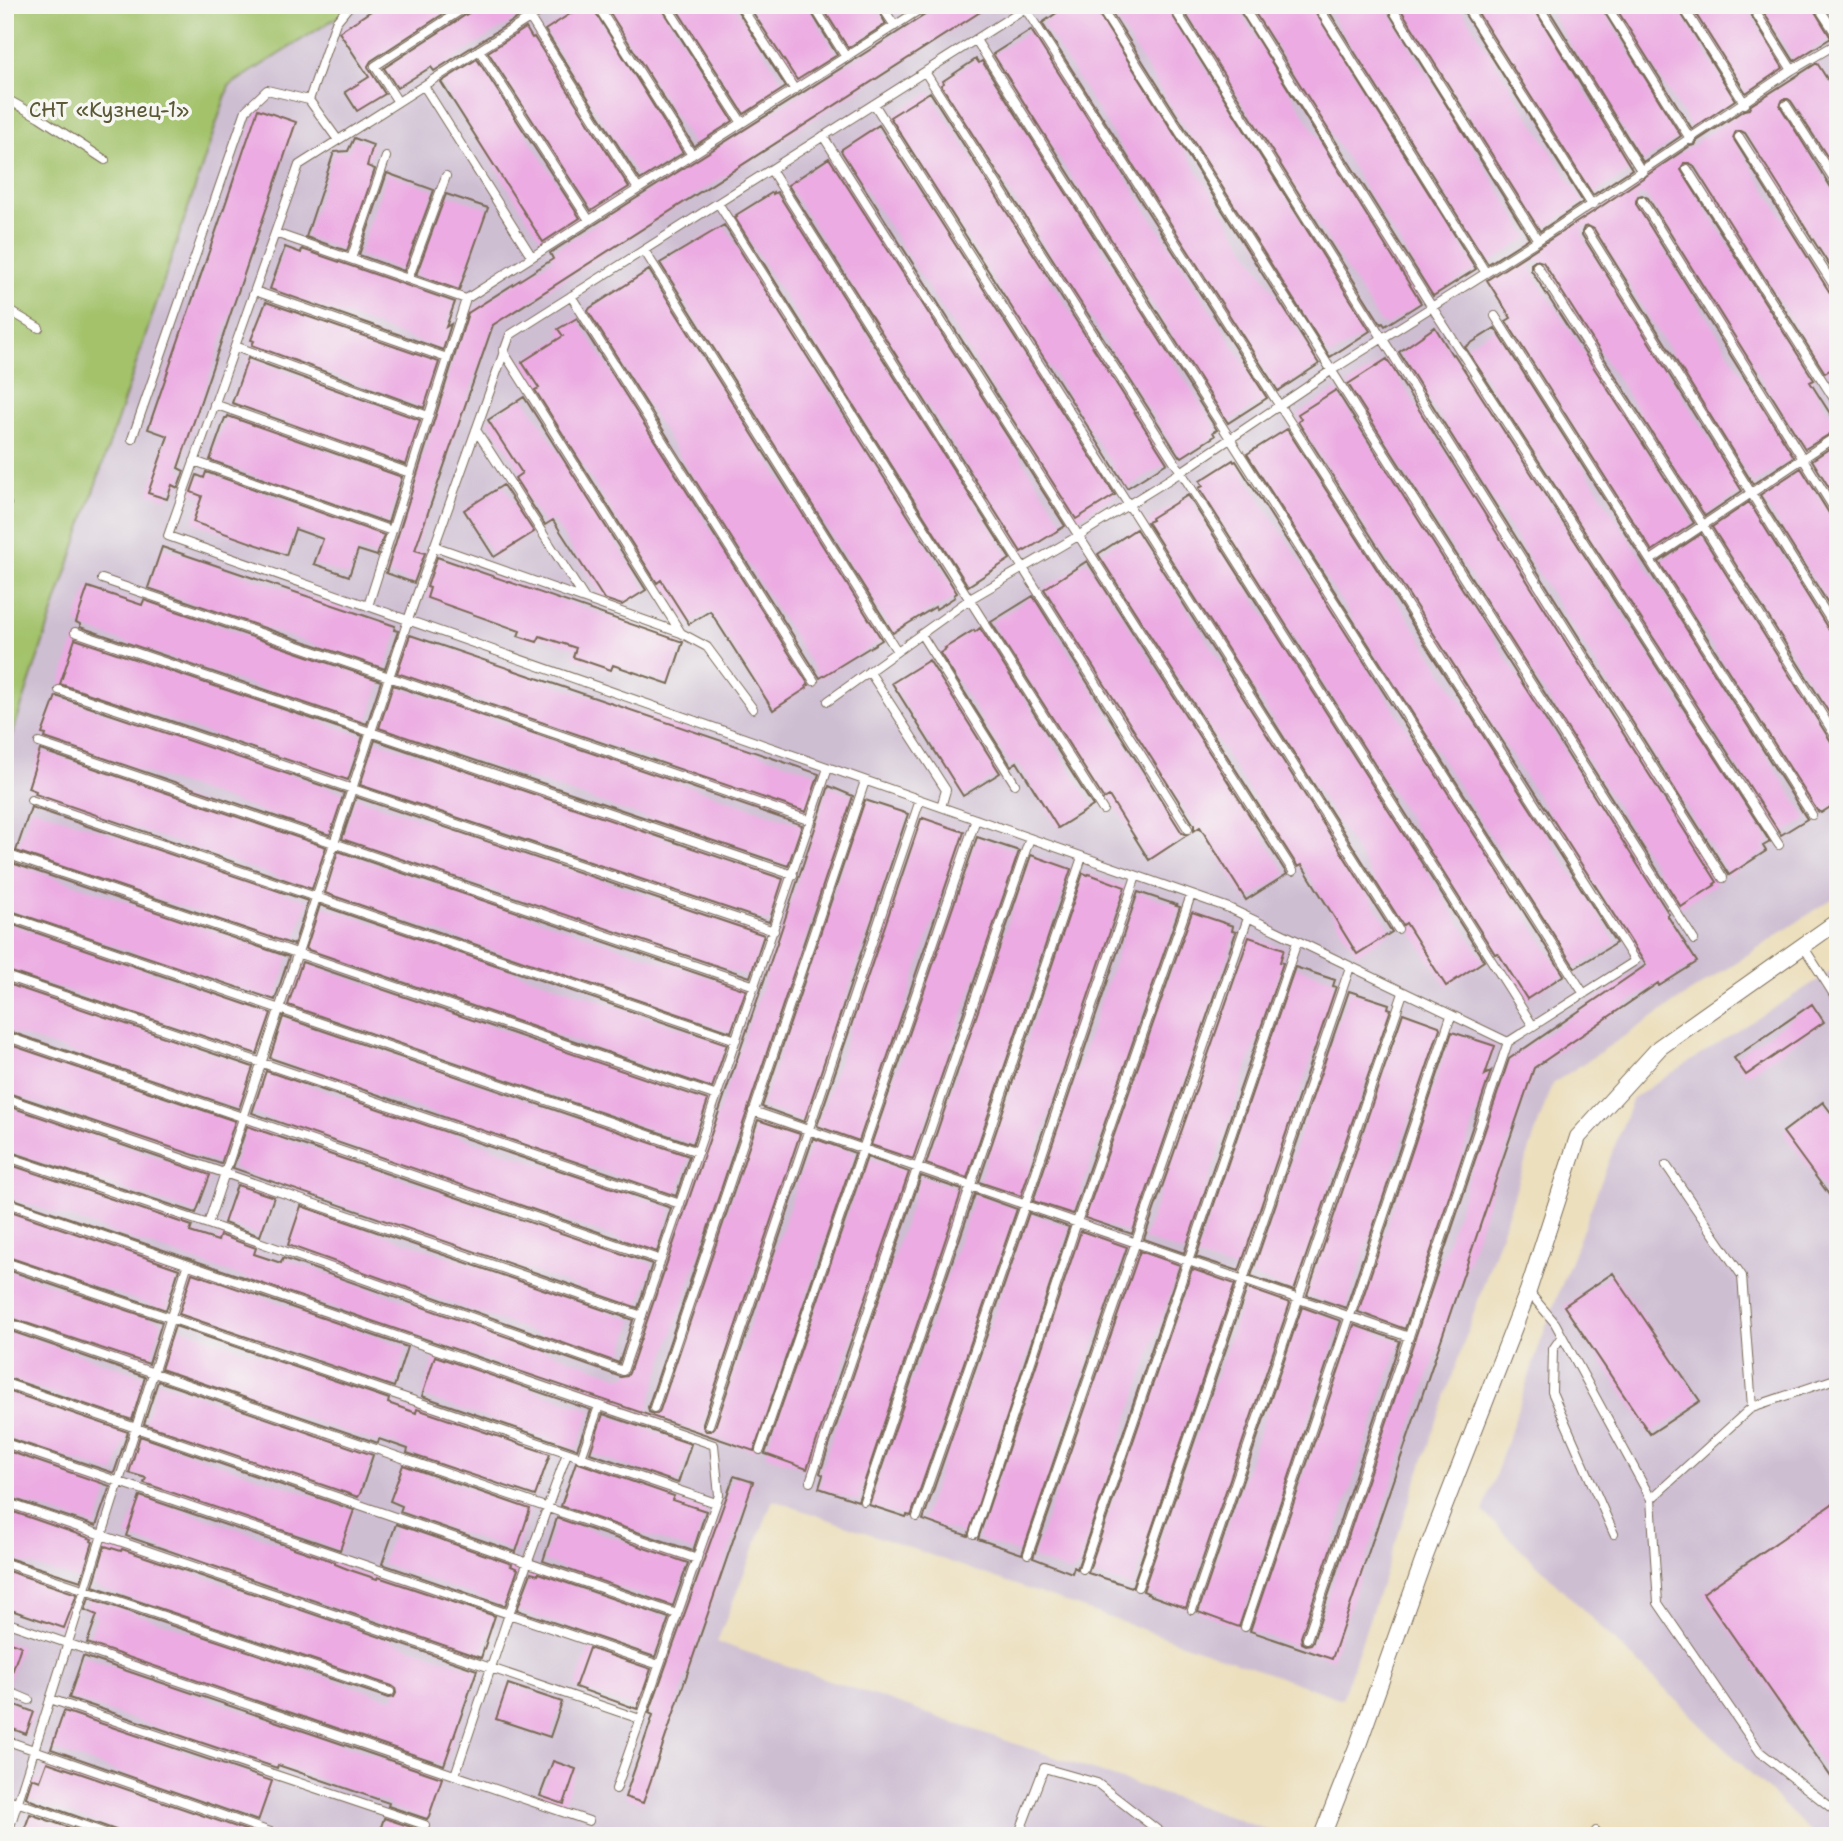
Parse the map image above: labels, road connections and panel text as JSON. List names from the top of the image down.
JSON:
{
  "parks": ["СНТ «Кузнец-1»"]
}
